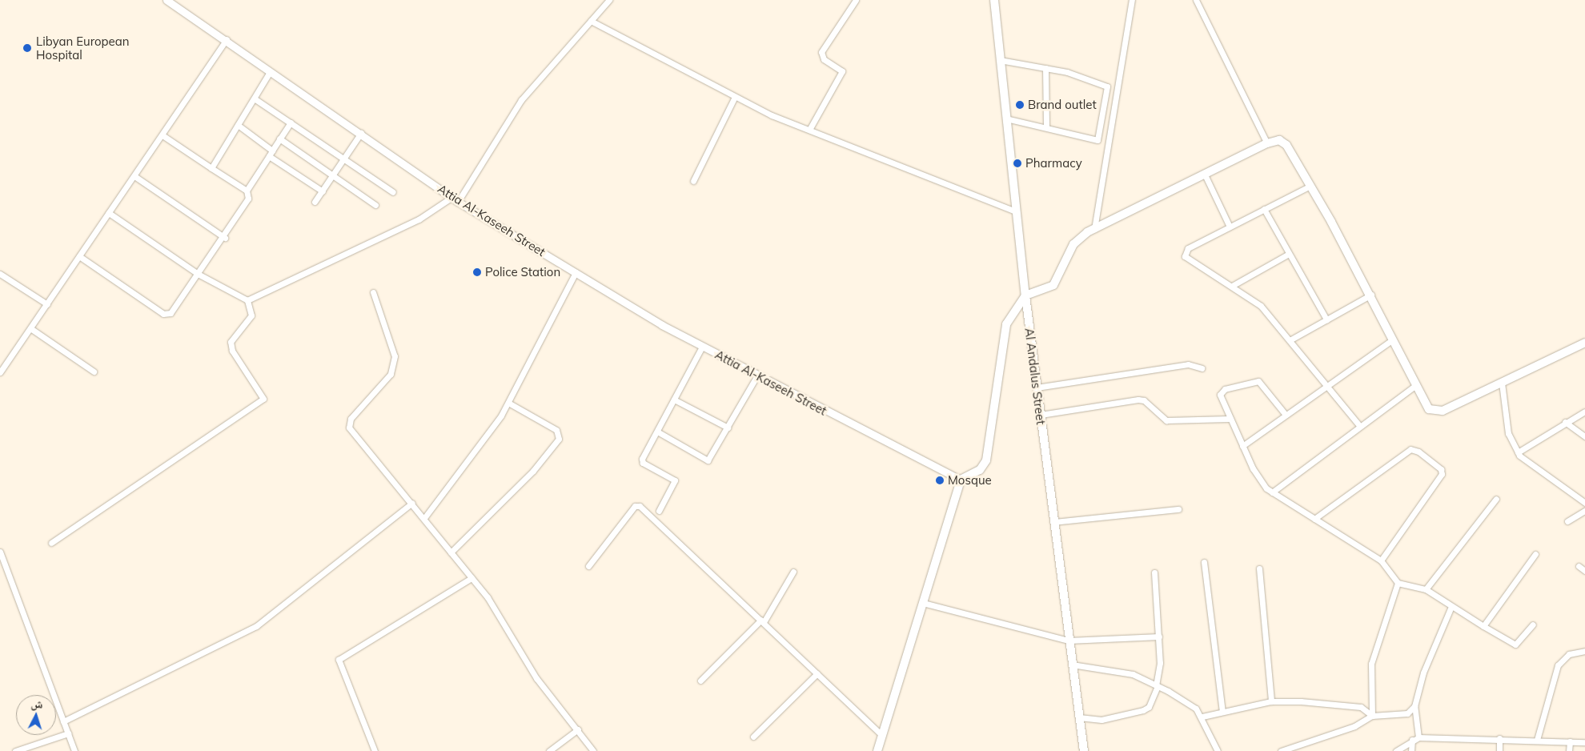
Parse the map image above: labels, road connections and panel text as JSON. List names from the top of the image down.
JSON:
{
  "streets": {
    "main road": ["Al Andalus Street"],
    "street": ["Attia Al-Kaseeh Street"]
  },
  "places": [
    "Libyan European Hospital",
    "Brand outlet",
    "Pharmacy",
    "Police Station",
    "Mosque"
  ],
  "north": "top"
}
